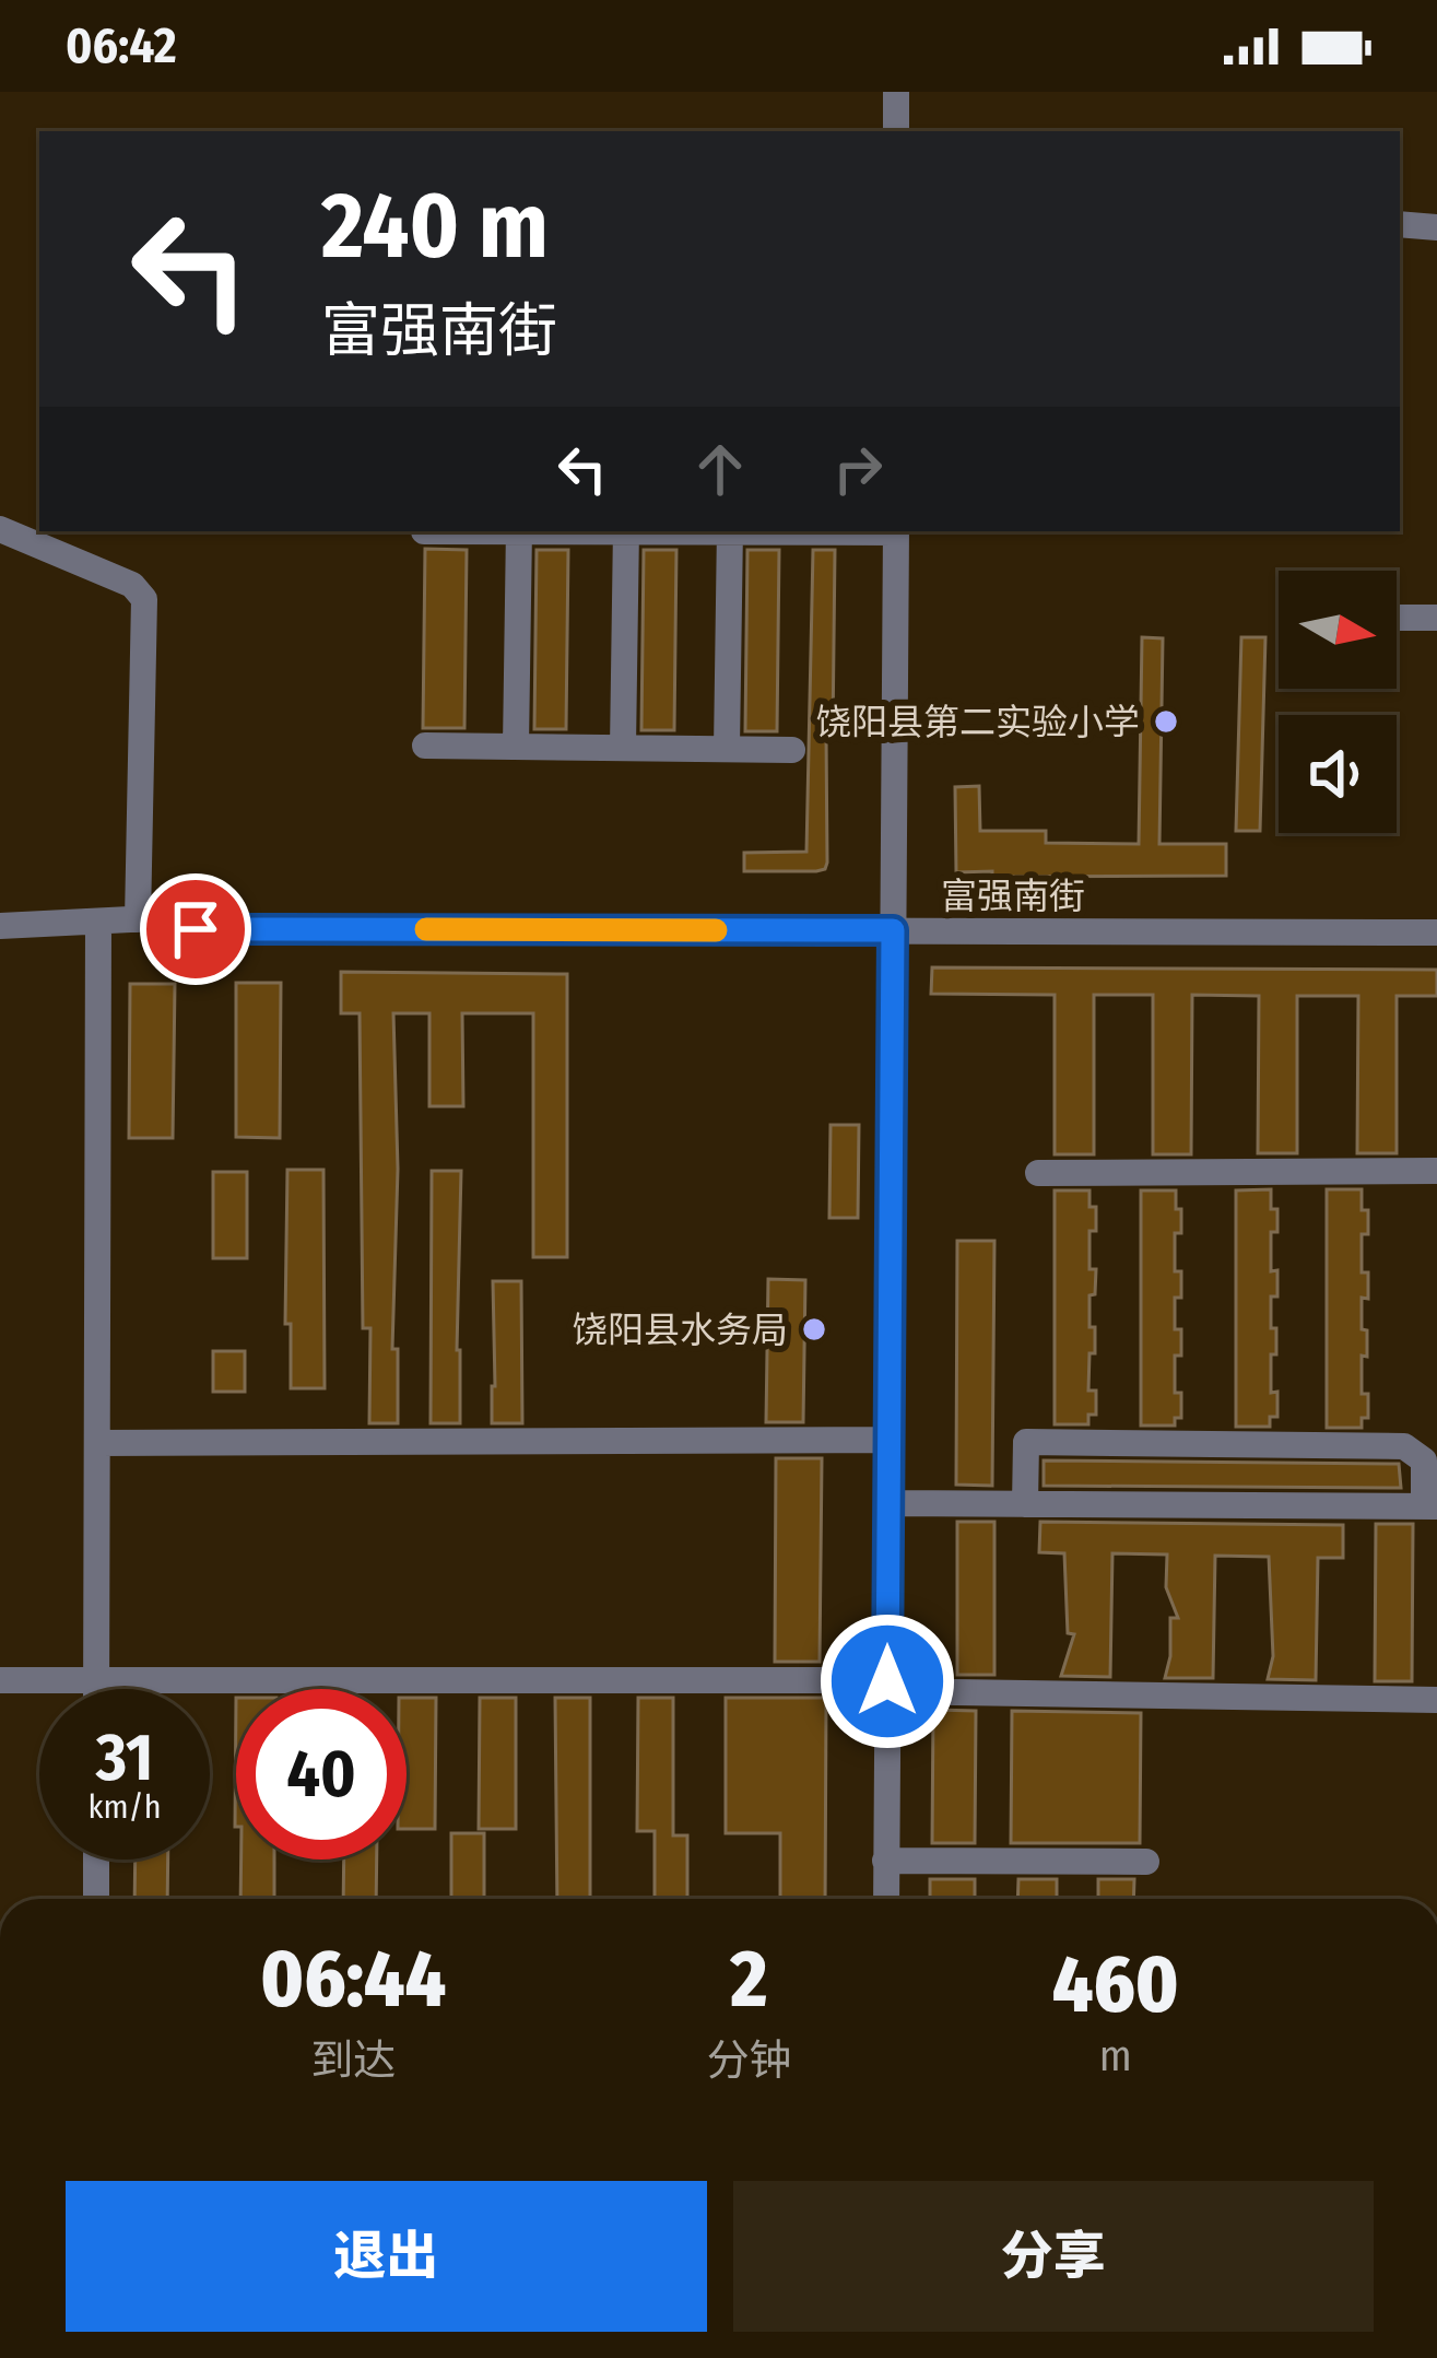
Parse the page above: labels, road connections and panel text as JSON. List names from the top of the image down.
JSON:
{
  "streets": {
    "street": ["富强南街"]
  },
  "places": ["饶阳县第二实验小学", "饶阳县水务局"],
  "north": "right",
  "page": {
    "status": "06:42",
    "turn": ["240 m", "富强南街"],
    "speed": "31 km/h",
    "limit": "40",
    "eta": [
      "06:44",
      "到达",
      "2",
      "分钟",
      "460",
      "m"
    ],
    "buttons": ["退出", "分享"]
  }
}
